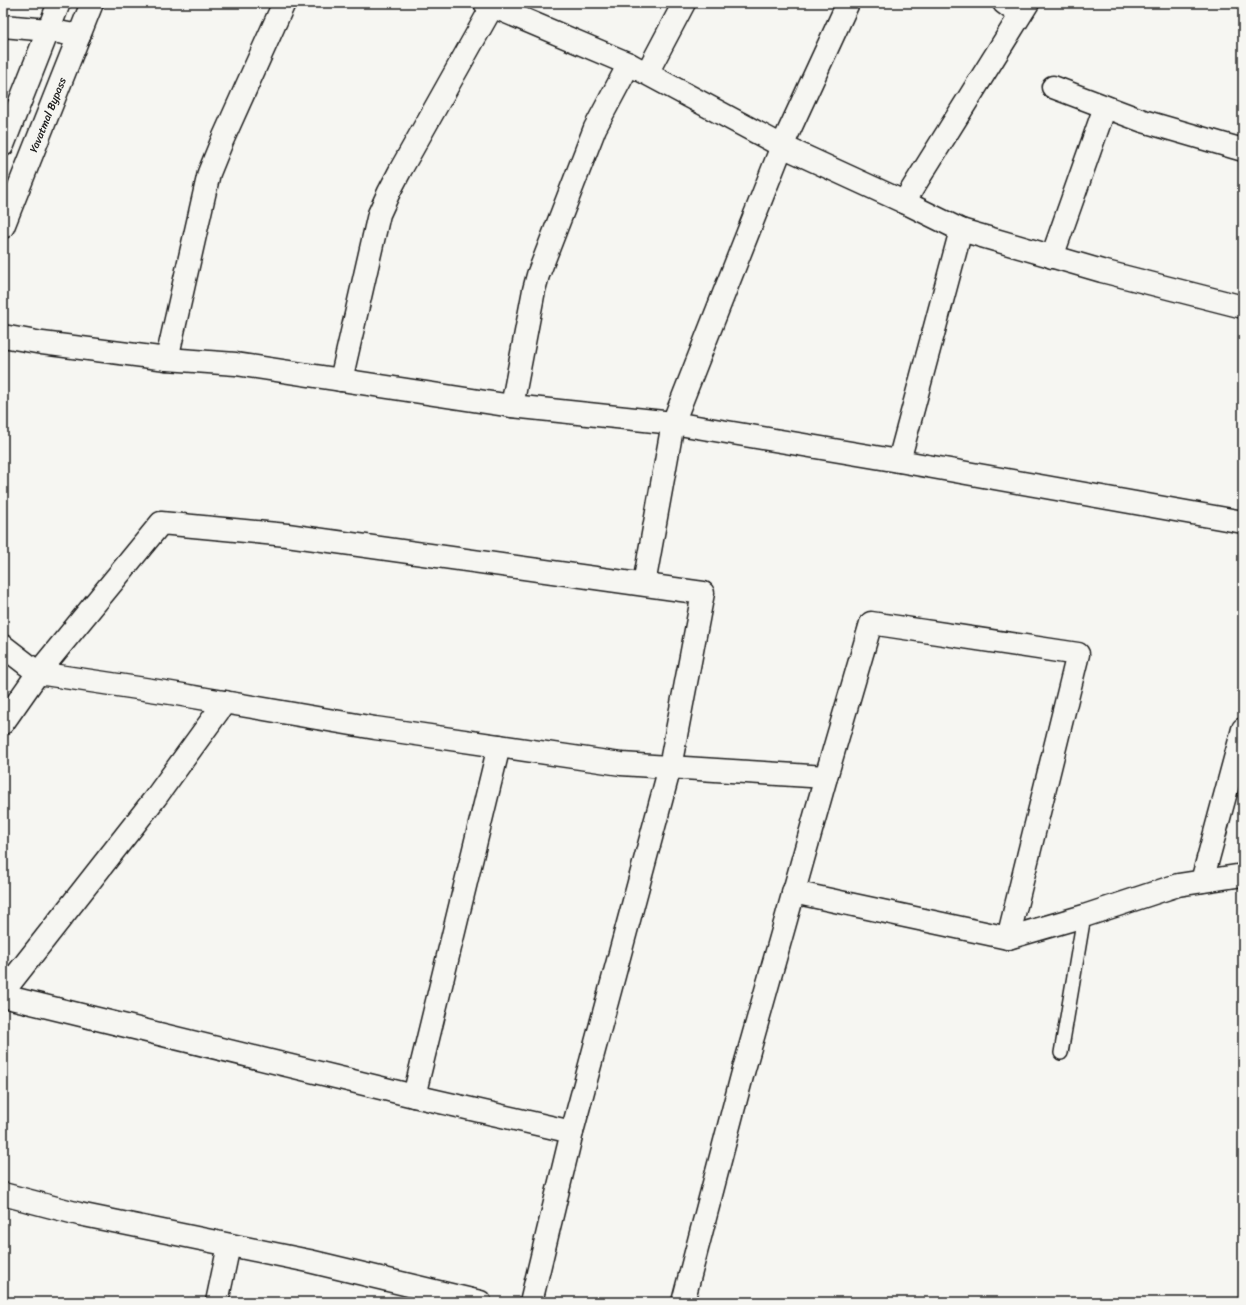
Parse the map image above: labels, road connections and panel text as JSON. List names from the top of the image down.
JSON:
{
  "streets": {
    "street": ["Yavatmal Bypass"]
  }
}
